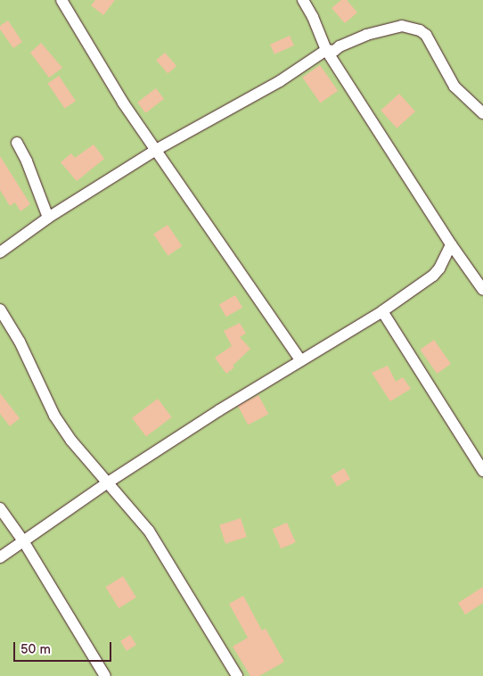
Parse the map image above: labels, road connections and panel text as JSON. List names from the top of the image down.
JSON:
{
  "scale_bar": "50 m"
}
